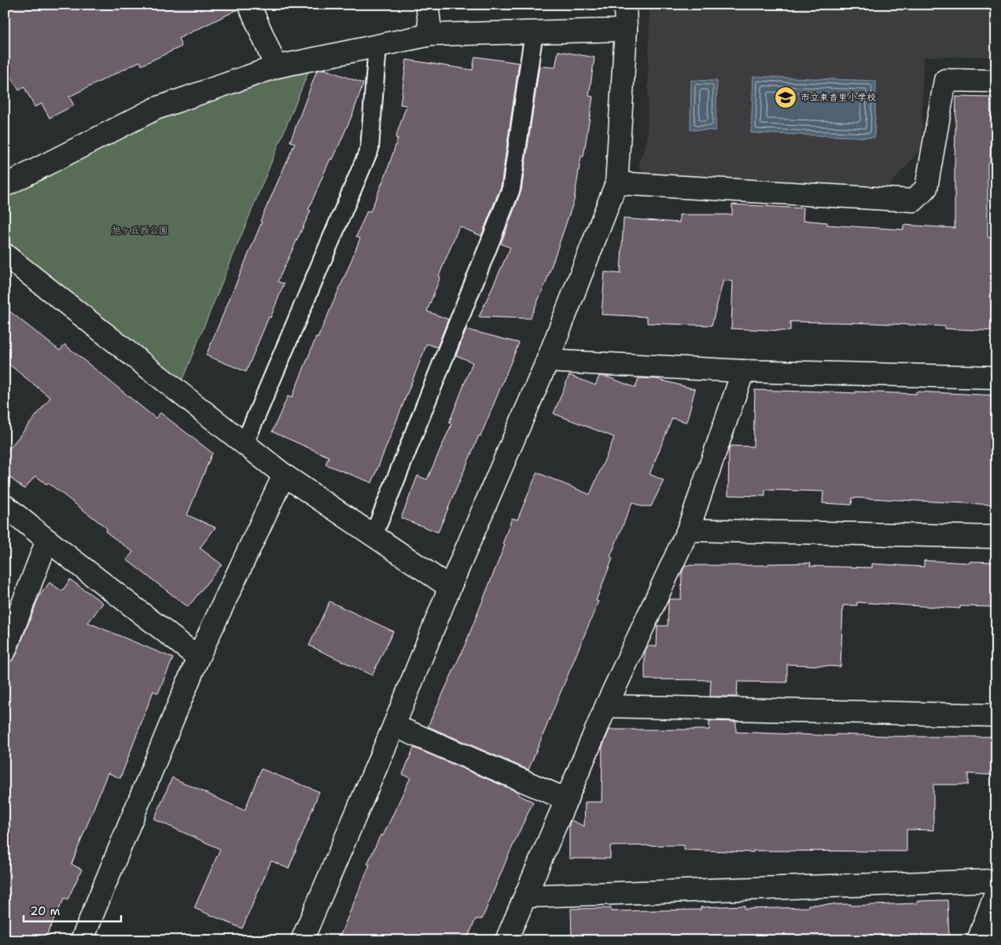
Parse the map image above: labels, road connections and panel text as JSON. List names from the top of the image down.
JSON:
{
  "parks": ["旭ヶ丘西公園"],
  "places": {
    "school or university": ["市立東香里小学校"]
  },
  "scale_bar": "20 m"
}
